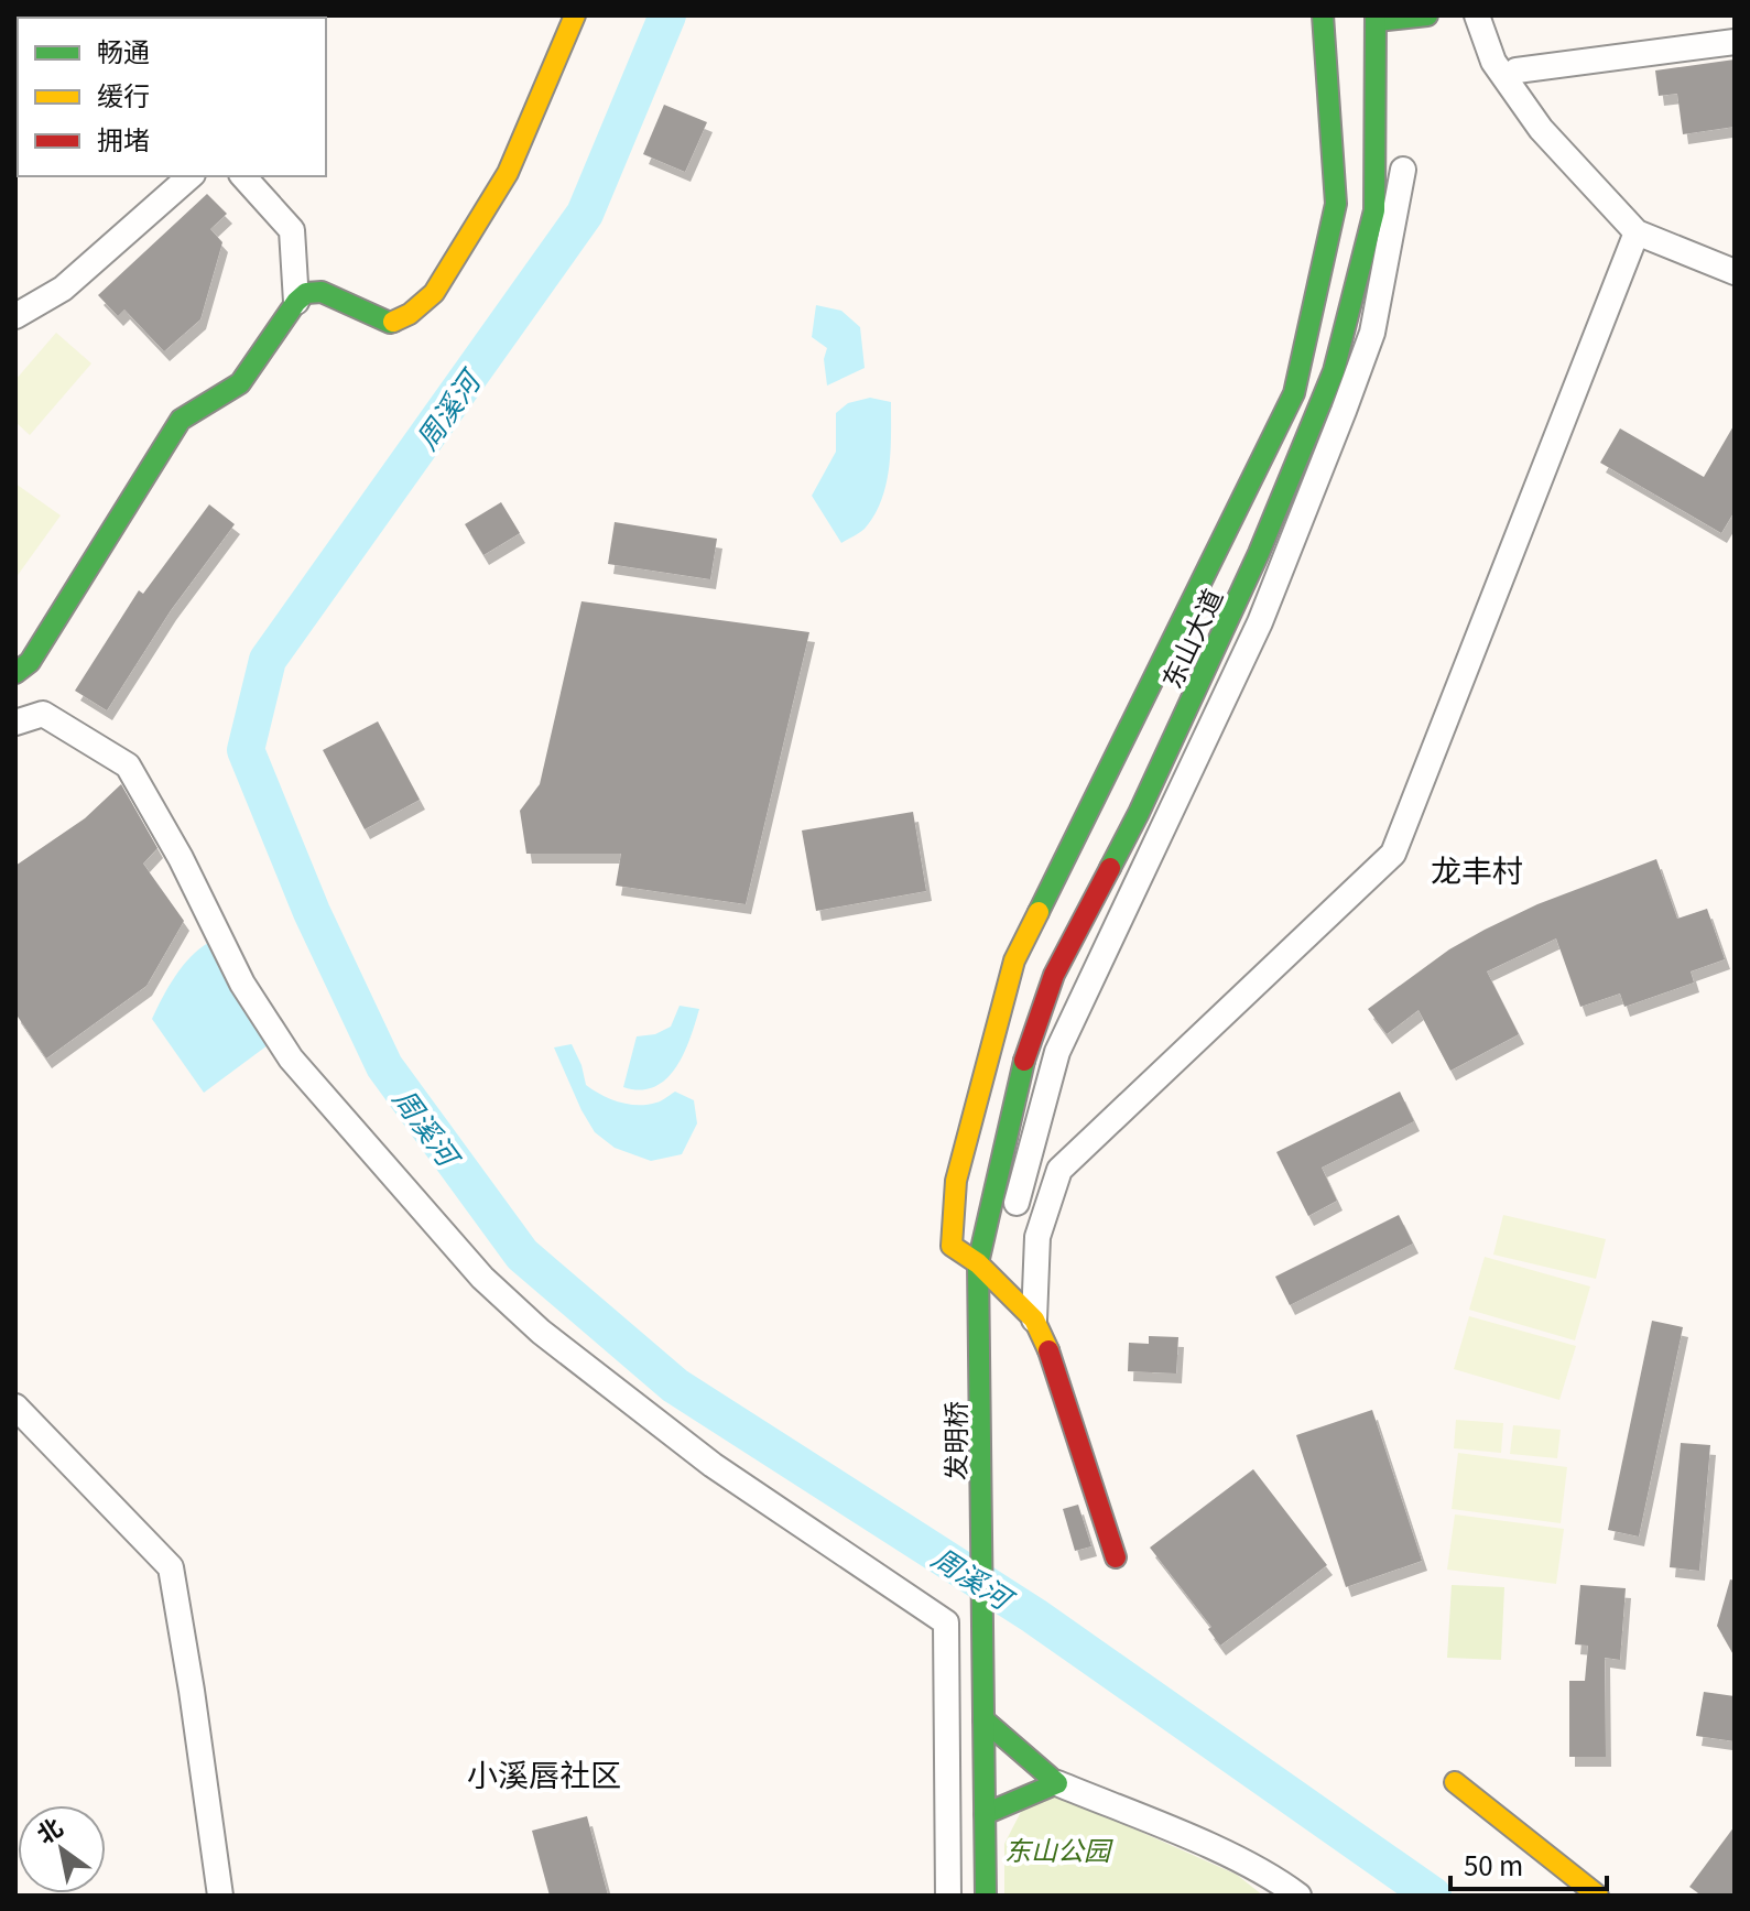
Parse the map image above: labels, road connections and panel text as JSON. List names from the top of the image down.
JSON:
{
  "streets": {
    "street": ["东山大道", "发明桥"]
  },
  "crossings": [
    ["东山大道", "发明桥"]
  ],
  "districts": ["龙丰村", "小溪唇社区"],
  "water": ["周溪河"],
  "parks": ["东山公园"],
  "legend": ["畅通", "缓行", "拥堵"],
  "scale_bar": "50 m",
  "north": "top left"
}
